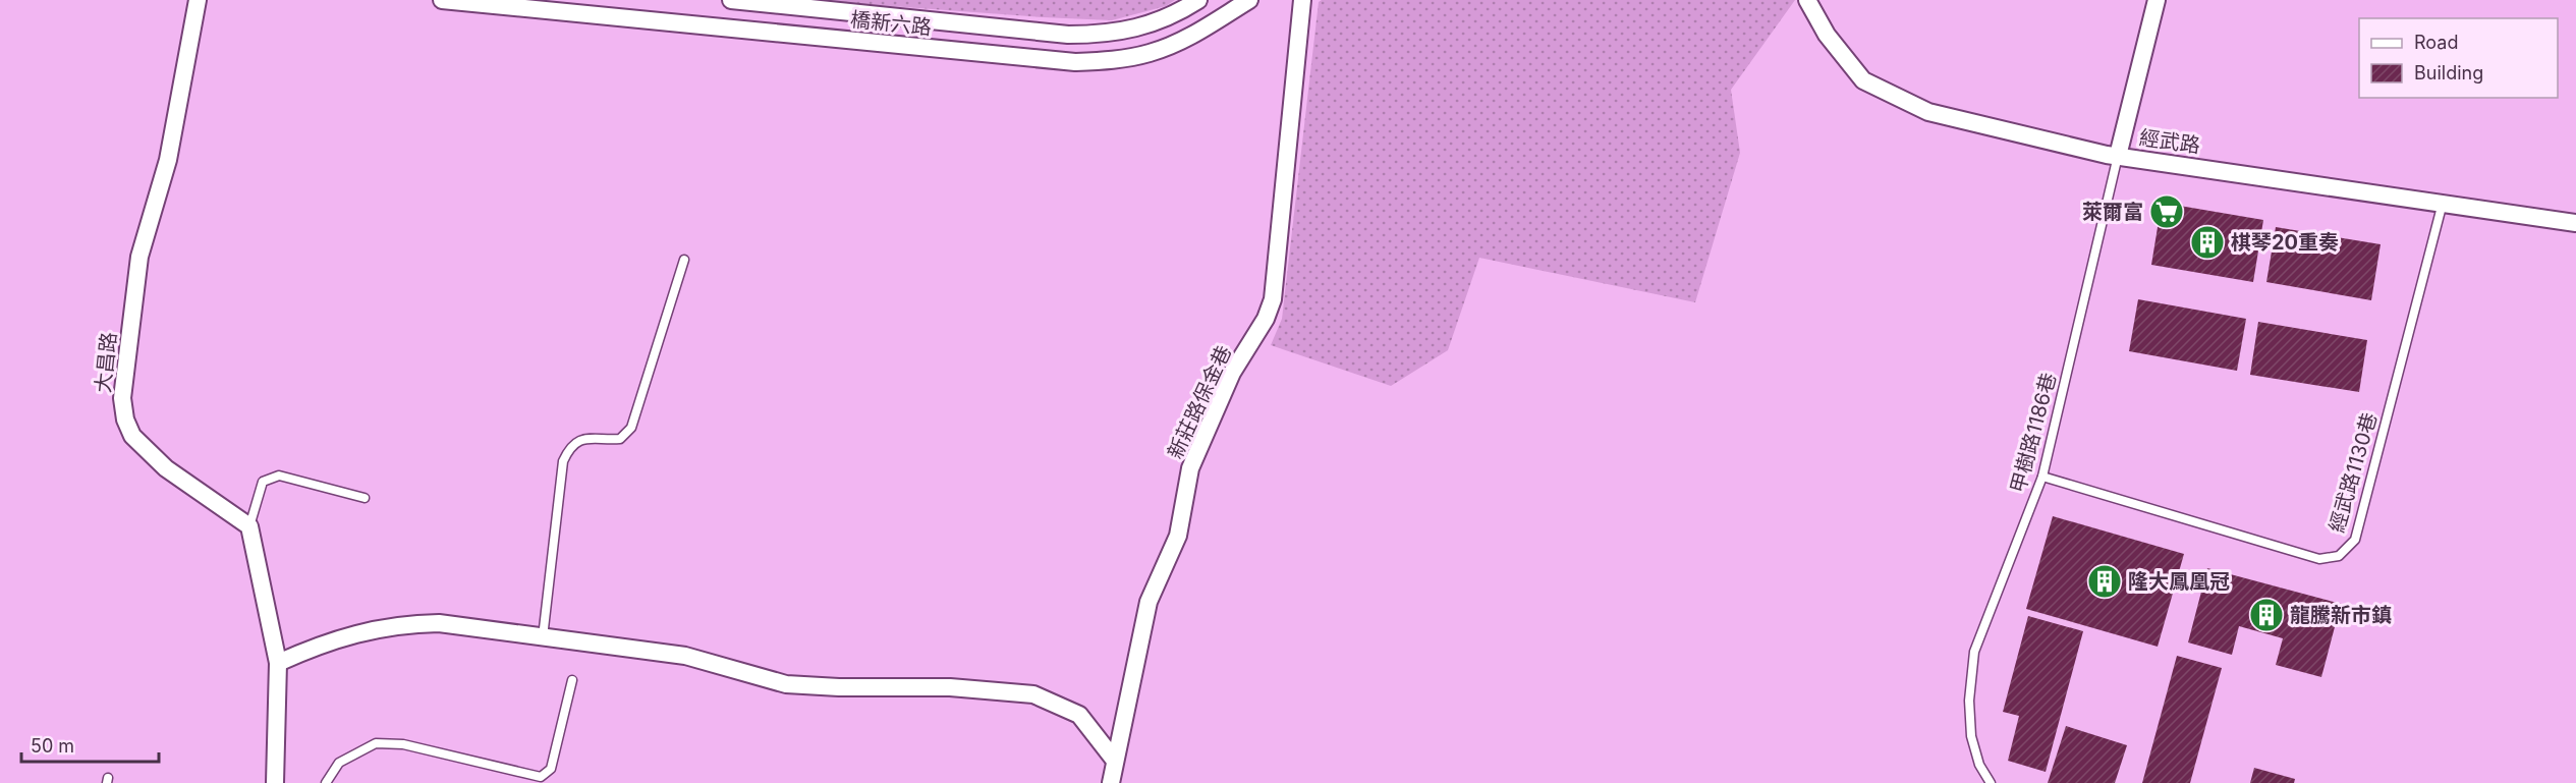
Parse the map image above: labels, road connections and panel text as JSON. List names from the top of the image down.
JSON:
{
  "streets": {
    "street": [
      "橋新六路",
      "經武路",
      "大昌路",
      "新莊路保金巷"
    ],
    "lane": ["甲樹路1186巷", "經武路1130巷"]
  },
  "crossings": [
    ["經武路", "甲樹路1186巷"],
    ["經武路", "經武路1130巷"],
    ["甲樹路1186巷", "經武路1130巷"]
  ],
  "places": {
    "supermarket": ["萊爾富"],
    "building": ["棋琴20重奏", "隆大鳳凰冠", "龍騰新市鎮"]
  },
  "legend": ["Road", "Building"],
  "scale_bar": "50 m"
}
